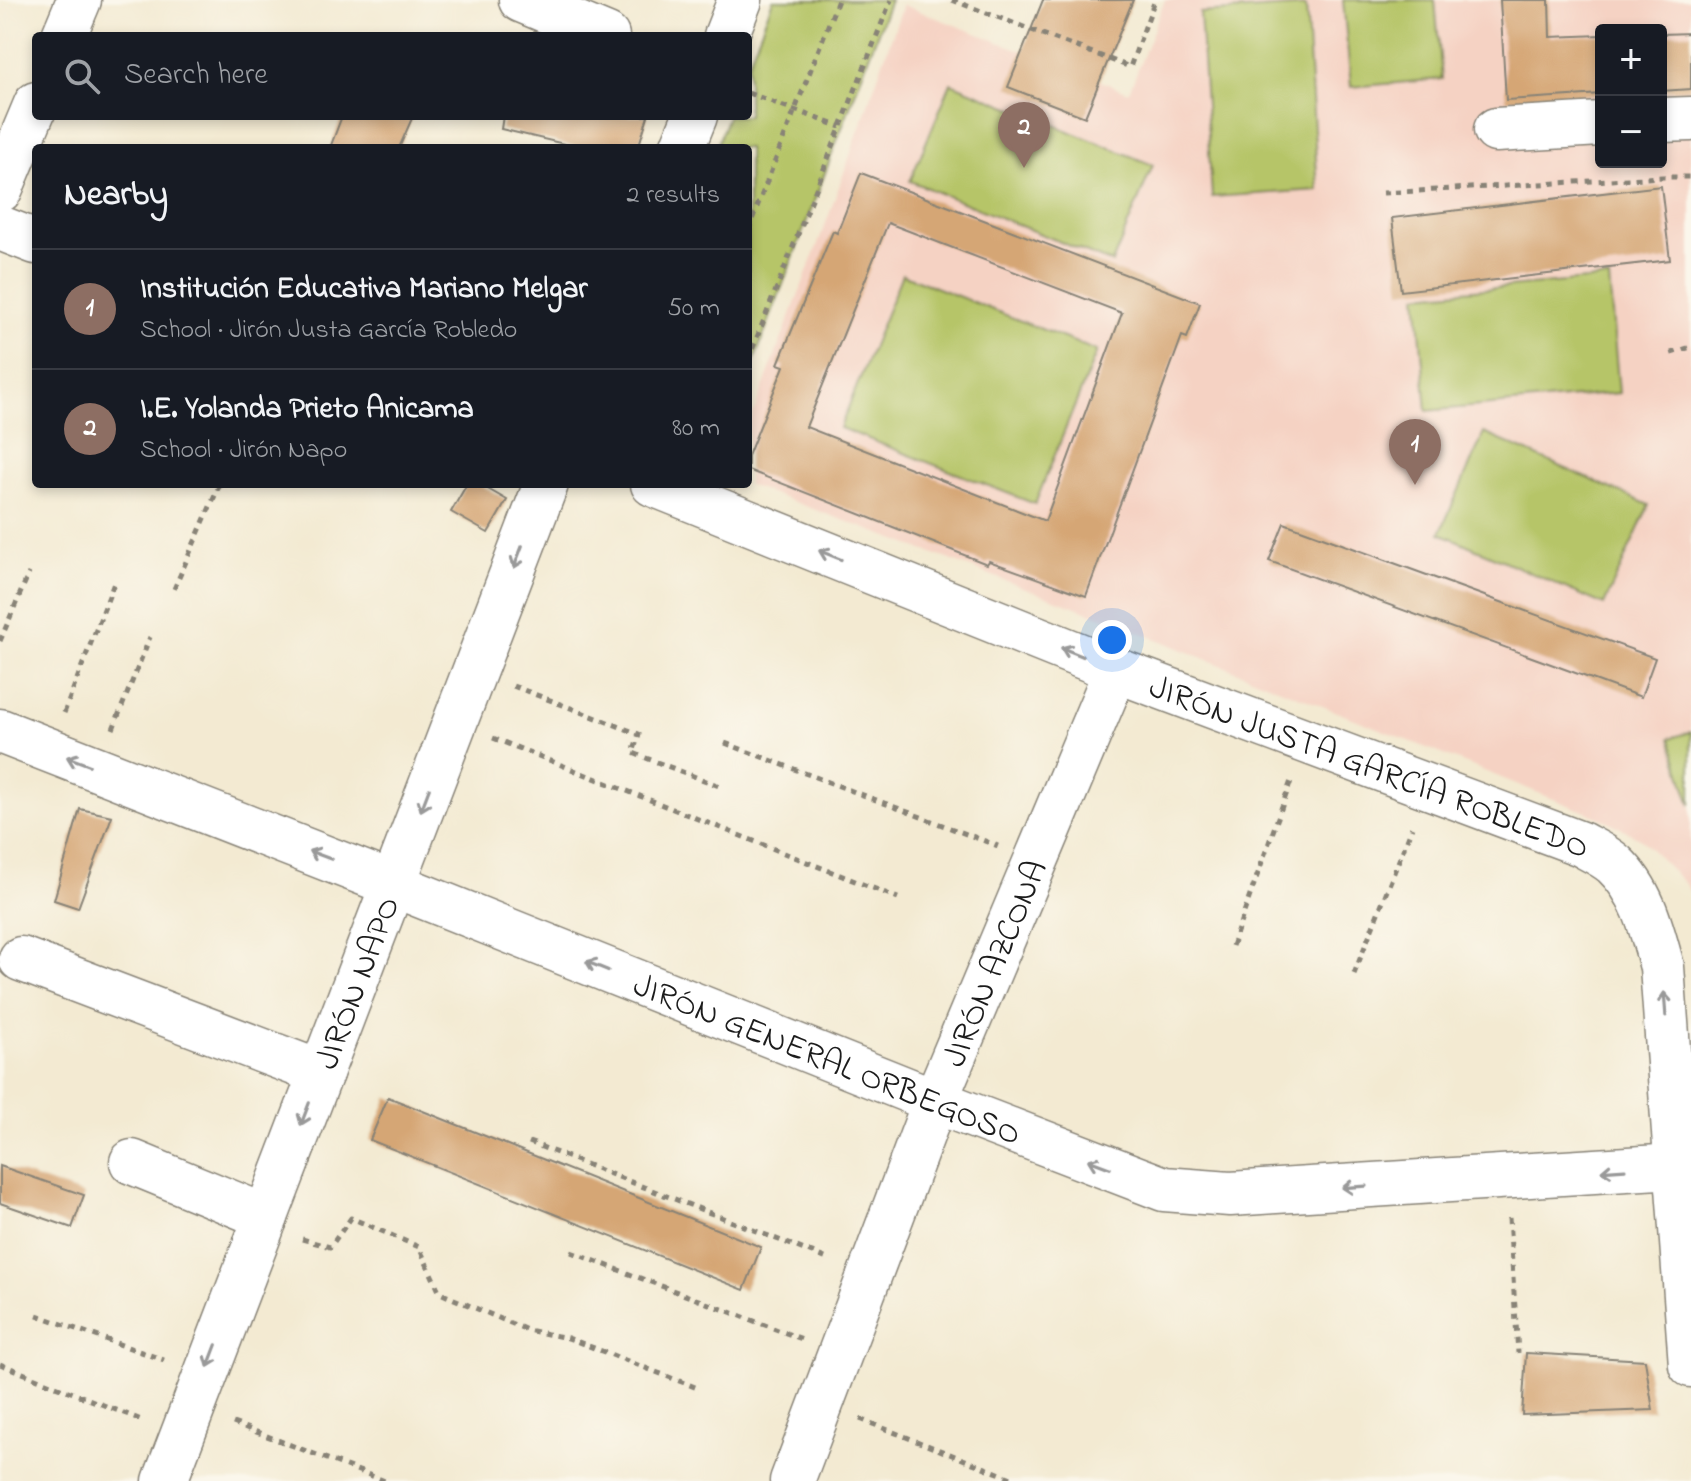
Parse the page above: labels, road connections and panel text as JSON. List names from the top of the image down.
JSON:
{
  "streets": {
    "street": [
      "JIRÓN JUSTA GARCÍA ROBLEDO",
      "JIRÓN AZCONA",
      "JIRÓN NAPO",
      "JIRÓN GENERAL ORBEGOSO"
    ]
  },
  "crossings": [
    ["JIRÓN JUSTA GARCÍA ROBLEDO", "JIRÓN AZCONA"],
    ["JIRÓN JUSTA GARCÍA ROBLEDO", "JIRÓN GENERAL ORBEGOSO"],
    ["JIRÓN AZCONA", "JIRÓN GENERAL ORBEGOSO"],
    ["JIRÓN NAPO", "JIRÓN GENERAL ORBEGOSO"]
  ],
  "one_way": ["JIRÓN JUSTA GARCÍA ROBLEDO", "JIRÓN NAPO", "JIRÓN GENERAL ORBEGOSO"],
  "page": {
    "map_buttons": ["+", "−"],
    "search": "Search here",
    "pins": ["2", "1"],
    "heading": ["Nearby", "2 results"],
    "list": [
      {
        "mark": "1",
        "name": "Institución Educativa Mariano Melgar",
        "note": "School · Jirón Justa García Robledo",
        "value": "50 m"
      },
      {
        "mark": "2",
        "name": "I.E. Yolanda Prieto Anicama",
        "note": "School · Jirón Napo",
        "value": "80 m"
      }
    ]
  }
}
